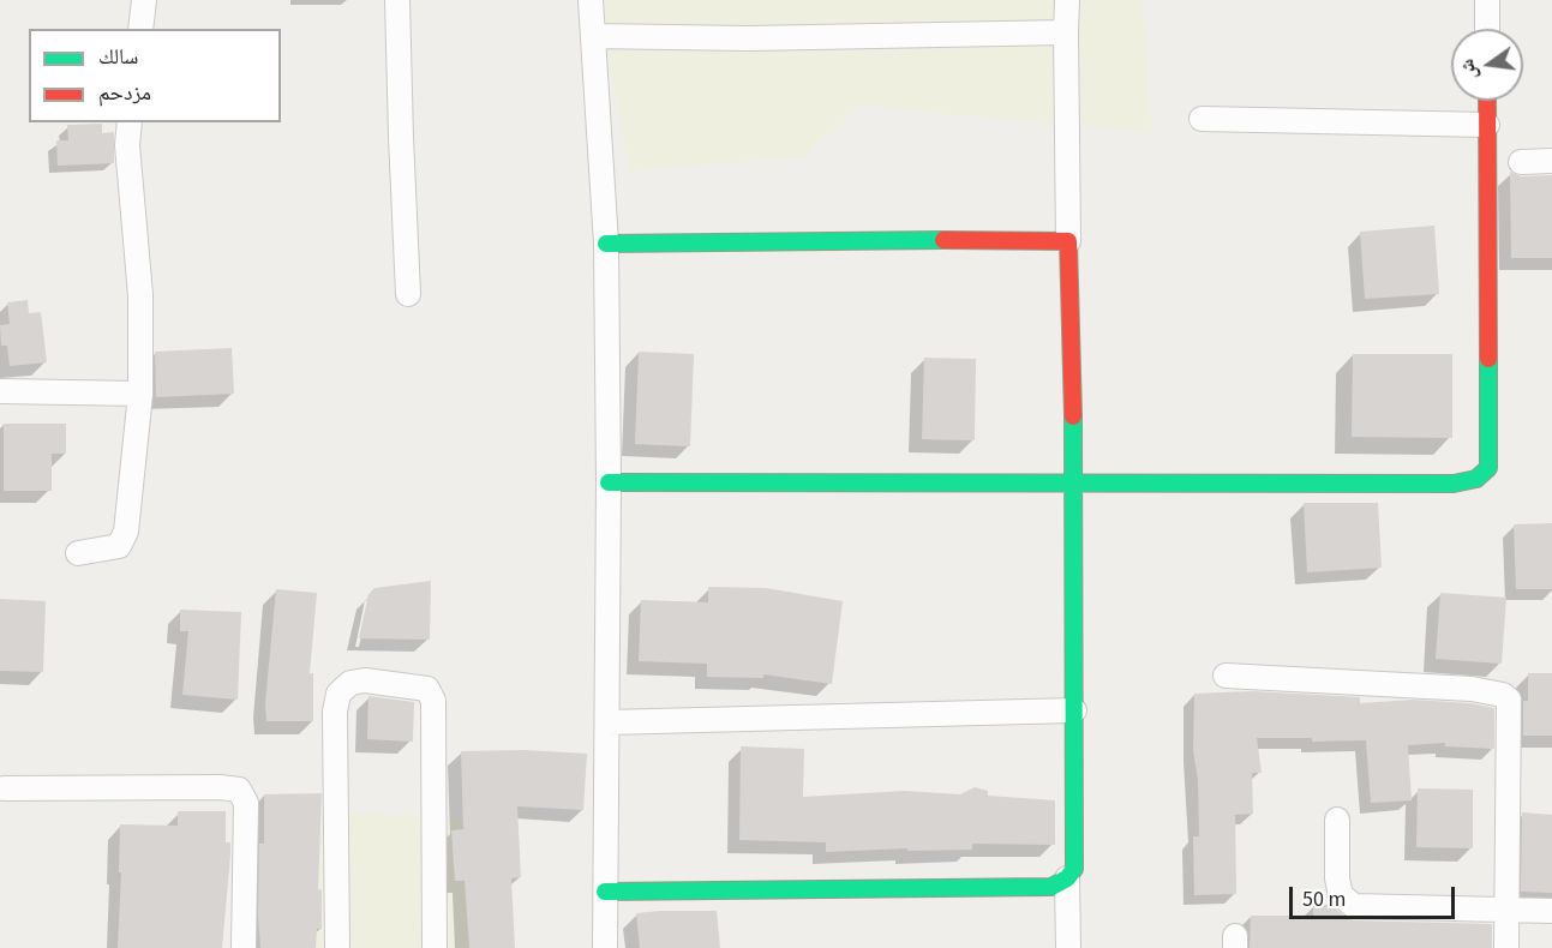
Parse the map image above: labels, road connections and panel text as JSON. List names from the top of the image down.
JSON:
{
  "legend": ["سالك", "مزدحم"],
  "scale_bar": "50 m",
  "north": "left"
}
